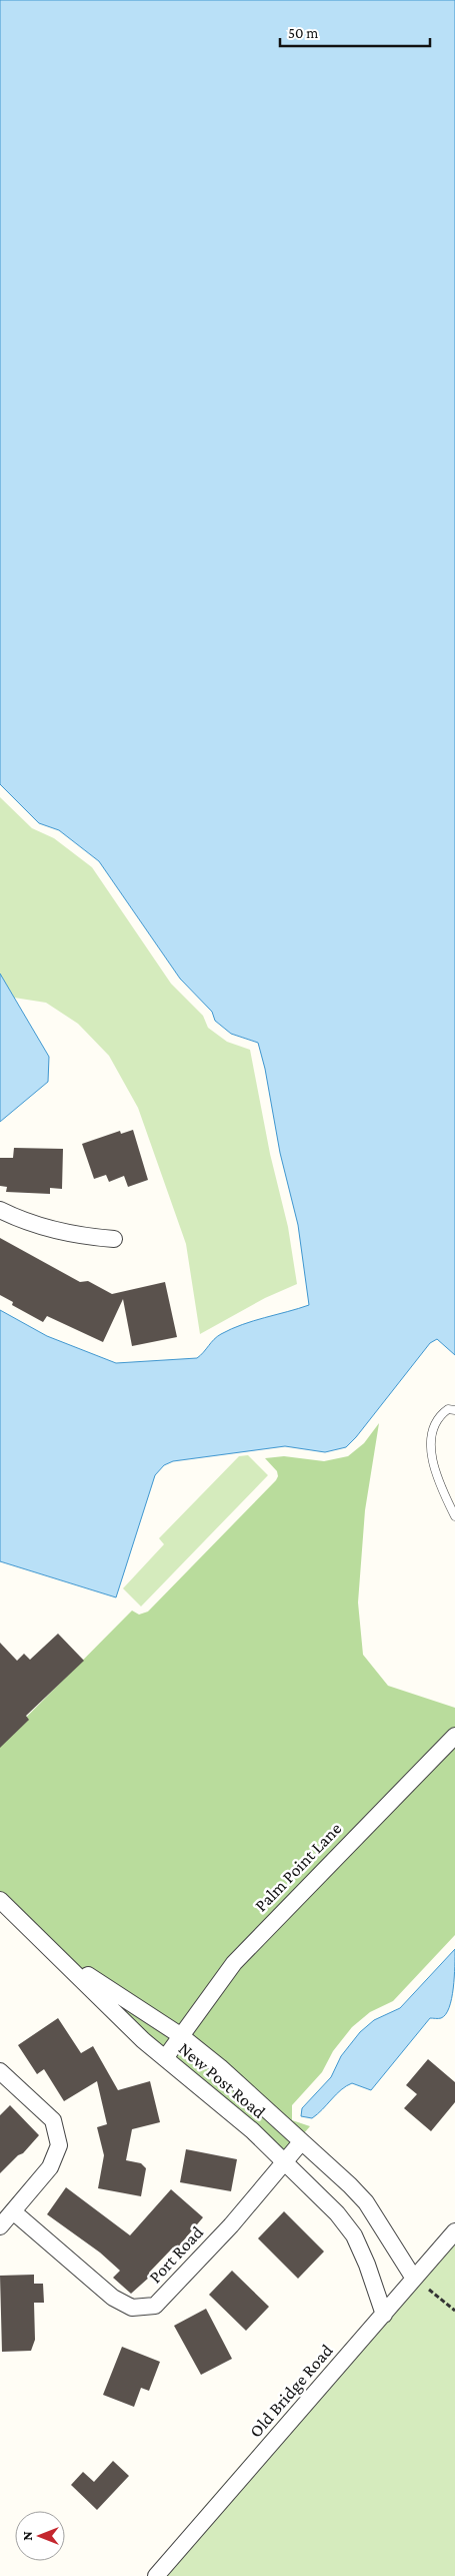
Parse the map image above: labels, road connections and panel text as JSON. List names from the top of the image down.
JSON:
{
  "streets": {
    "street": [
      "Palm Point Lane",
      "New Post Road",
      "Port Road",
      "Old Bridge Road"
    ]
  },
  "crossings": [
    ["Palm Point Lane", "New Post Road"],
    ["New Post Road", "Port Road"],
    ["New Post Road", "Old Bridge Road"]
  ],
  "scale_bar": "50 m",
  "north": "left"
}
